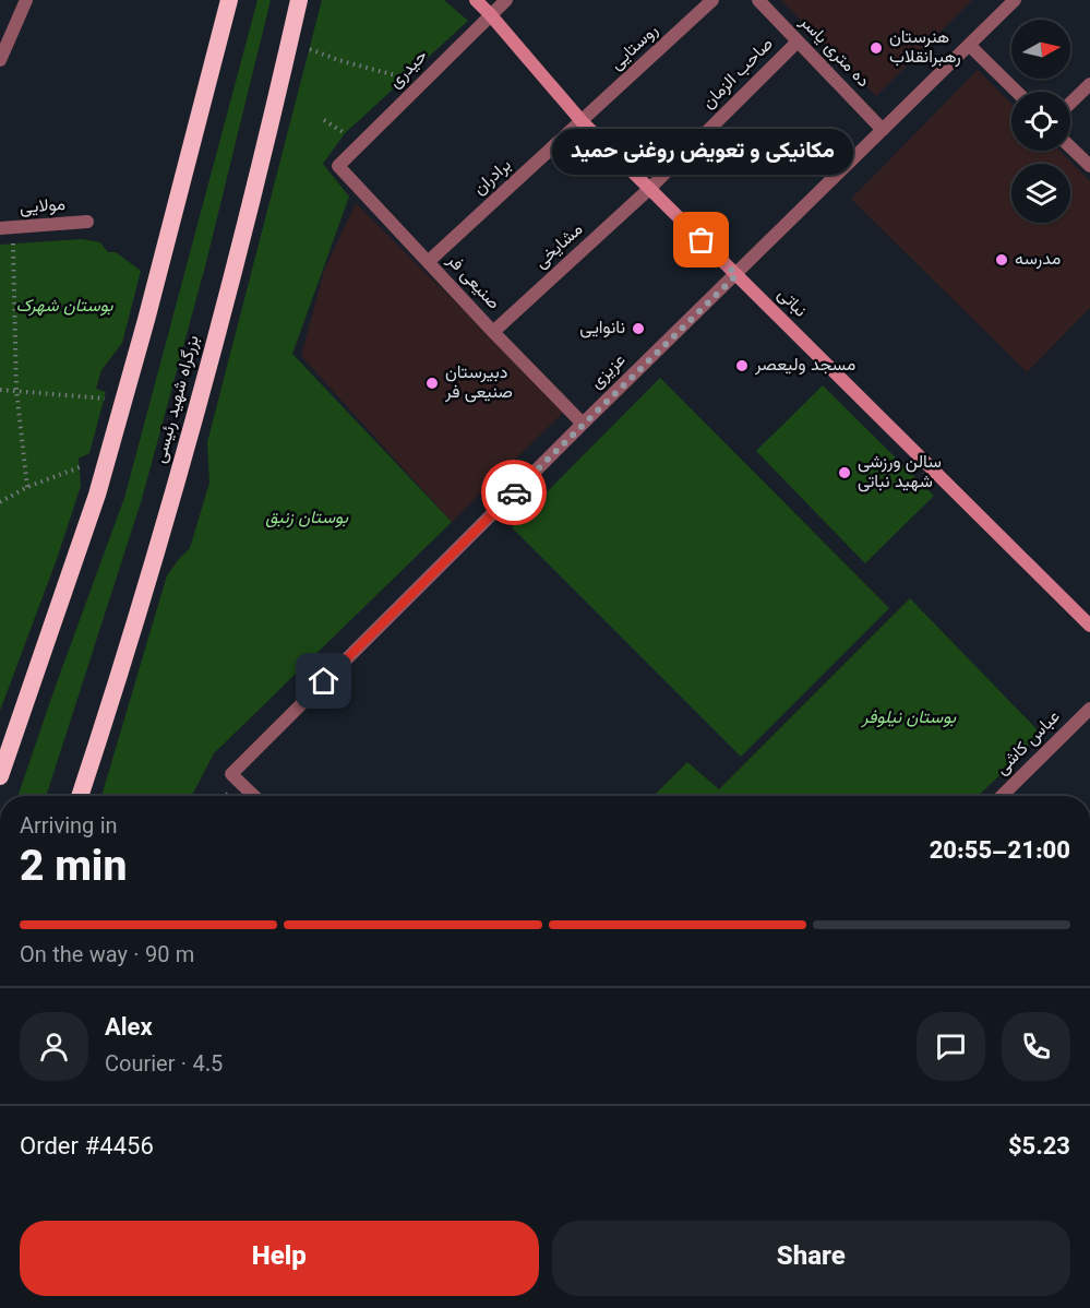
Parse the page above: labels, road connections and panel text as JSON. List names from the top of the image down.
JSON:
{
  "streets": {
    "highway": ["بزرگراه شهید رئیسی"],
    "main road": ["نباتی"],
    "street": [
      "روستایی",
      "ده متری یاسر",
      "حیدری",
      "صاحب الزمان",
      "برادران",
      "مولايی",
      "مشایخی",
      "صنیعی فر",
      "عزیزی",
      "عباس کاشی"
    ]
  },
  "crossings": [
    ["روستایی", "برادران"],
    ["روستایی", "نباتی"],
    ["ده متری یاسر", "صاحب الزمان"],
    ["ده متری یاسر", "عزیزی"],
    ["حیدری", "صنیعی فر"],
    ["حیدری", "نباتی"],
    ["صاحب الزمان", "مشایخی"],
    ["صاحب الزمان", "نباتی"],
    ["برادران", "صنیعی فر"],
    ["برادران", "نباتی"],
    ["مشایخی", "صنیعی فر"],
    ["مشایخی", "نباتی"],
    ["صنیعی فر", "عزیزی"],
    ["نباتی", "عزیزی"]
  ],
  "parks": ["بوستان شهرک", "بوستان زنبق", "بوستان نیلوفر"],
  "places": [
    "هنرستان رهبرانقلاب",
    "مکانیکی و تعویض روغنی حمید",
    "مدرسه",
    "نانوایی",
    "مسجد ولیعصر",
    "دبیرستان صنیعی فر",
    "سالن ورزشی شهید نباتی"
  ],
  "north": "right",
  "page": {
    "bubble": "مکانیکی و تعویض روغنی حمید",
    "heading": ["2 min", "Arriving in", "20:55–21:00"],
    "panel": [
      "Alex",
      "Courier · 4.5",
      "Order #4456",
      "$5.23"
    ],
    "bar": "On the way · 90 m",
    "buttons": ["Help", "Share"]
  }
}
